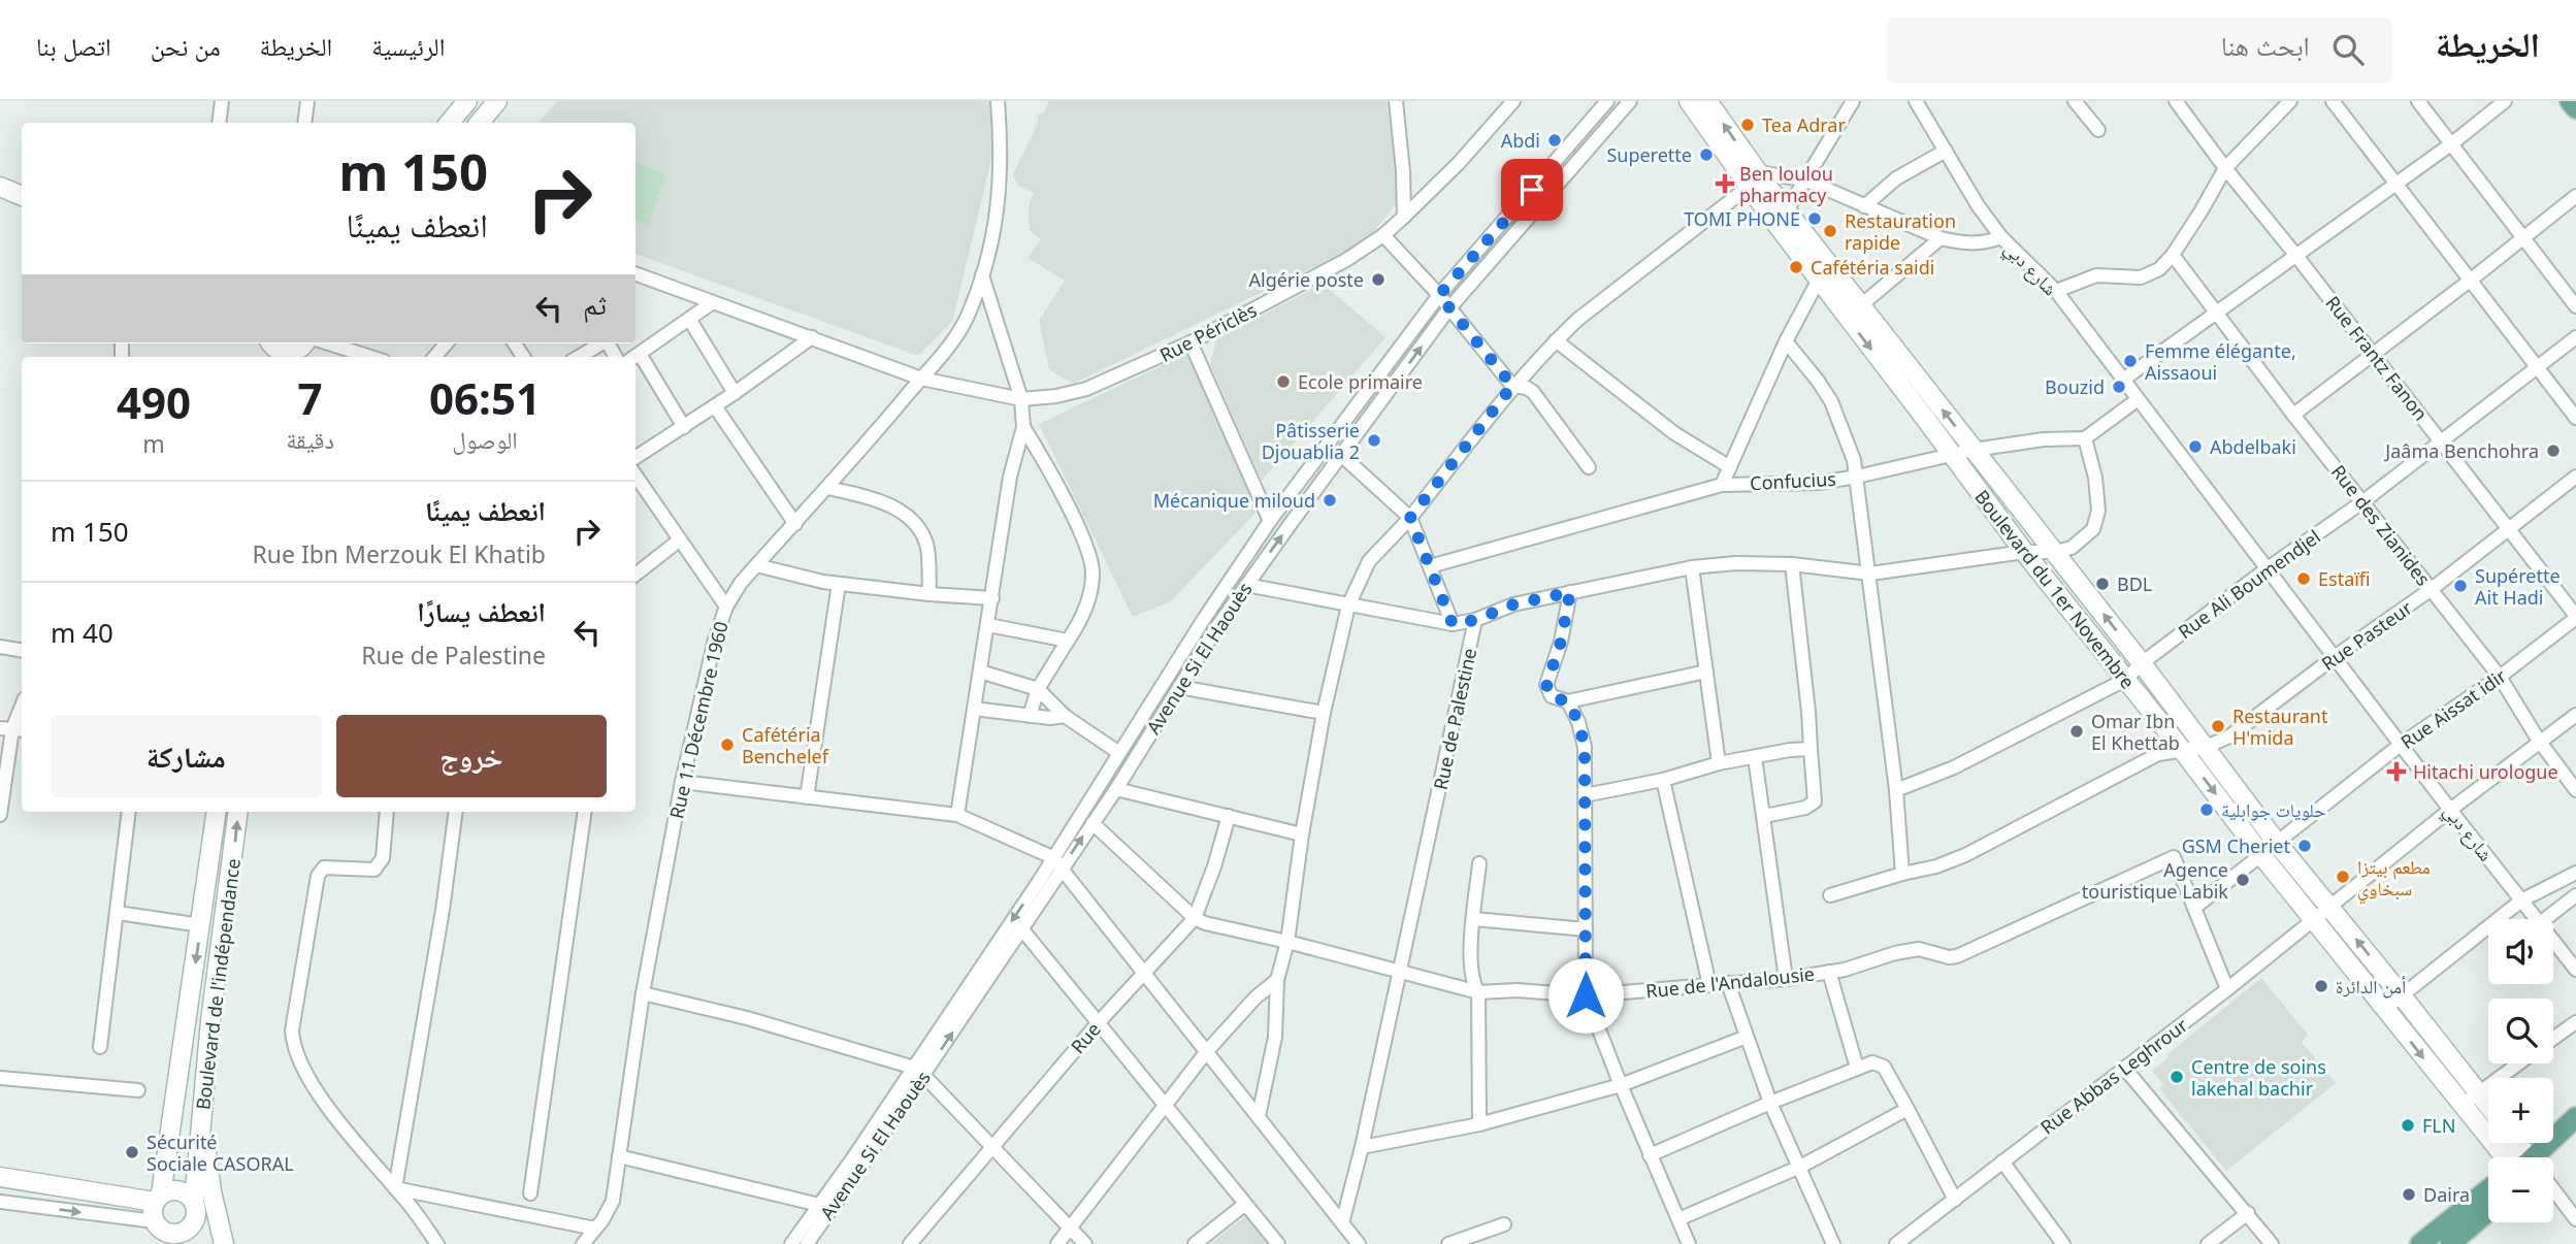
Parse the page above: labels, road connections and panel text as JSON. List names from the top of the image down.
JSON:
{
  "streets": {
    "main road": ["Boulevard du 1er Novembre", "Boulevard de l'indépendance"],
    "street": [
      "شارع دبي",
      "Rue Périclès",
      "Rue Frantz Fanon",
      "Confucius",
      "Rue des Zianides",
      "Rue Ali Boumendjel",
      "Rue Pasteur",
      "Avenue Si El Haouès",
      "Rue Aissat idir",
      "Rue de Palestine",
      "Rue 11 Décembre 1960",
      "Rue de l'Andalousie",
      "Rue",
      "Rue Abbas Leghrour"
    ]
  },
  "crossings": [
    ["شارع دبي", "Rue Ali Boumendjel"],
    ["شارع دبي", "Boulevard du 1er Novembre"],
    ["شارع دبي", "Rue Pasteur"],
    ["شارع دبي", "Rue Aissat idir"],
    ["شارع دبي", "Rue Abbas Leghrour"],
    ["Rue Périclès", "Rue 11 Décembre 1960"],
    ["Rue Frantz Fanon", "Rue Ali Boumendjel"],
    ["Rue Frantz Fanon", "Rue Pasteur"],
    ["Rue Frantz Fanon", "Rue Aissat idir"],
    ["Confucius", "Boulevard du 1er Novembre"],
    ["Rue des Zianides", "Rue Ali Boumendjel"],
    ["Rue des Zianides", "Rue Pasteur"],
    ["Rue des Zianides", "Rue Aissat idir"],
    ["Rue des Zianides", "Rue Abbas Leghrour"],
    ["Rue Ali Boumendjel", "Boulevard du 1er Novembre"],
    ["Boulevard du 1er Novembre", "Rue Pasteur"],
    ["Boulevard du 1er Novembre", "Rue Aissat idir"],
    ["Boulevard du 1er Novembre", "Rue Abbas Leghrour"],
    ["Avenue Si El Haouès", "Rue de l'Andalousie"],
    ["Rue Aissat idir", "Rue de l'Andalousie"],
    ["Rue de Palestine", "Rue de l'Andalousie"],
    ["Rue de l'Andalousie", "Rue"]
  ],
  "places": {
    "other": [
      "Tea Adrar",
      "Abdi",
      "Superette",
      "TOMI PHONE",
      "Restauration rapide",
      "Cafétéria saidi",
      "Algérie poste",
      "Femme élégante, Aissaoui",
      "Ecole primaire",
      "Bouzid",
      "Pâtisserie Djouablia 2",
      "Abdelbaki",
      "Jaâma Benchohra",
      "Mécanique miloud",
      "Estaïfi",
      "BDL",
      "Supérette Ait Hadi",
      "Restaurant H'mida",
      "Omar Ibn El Khettab",
      "Cafétéria Benchelef",
      "حلويات جوابلية",
      "GSM Cheriet",
      "مطعم بيتزا سبخاوي",
      "Agence touristique Labik",
      "أمن الدائرة",
      "Centre de soins lakehal bachir",
      "FLN",
      "Sécurité Sociale CASORAL",
      "Daira"
    ],
    "health": ["Ben loulou pharmacy", "Hitachi urologue"]
  },
  "page": {
    "header": "الخريطة",
    "search": "ابحث هنا",
    "nav": [
      "الرئيسية",
      "الخريطة",
      "من نحن",
      "اتصل بنا"
    ],
    "turn": ["150 m", "انعطف يمينًا"],
    "then": "ثم",
    "eta": [
      "06:51",
      "الوصول",
      "7",
      "دقيقة",
      "490",
      "m"
    ],
    "list": [
      {
        "name": "انعطف يمينًا",
        "note": "Rue Ibn Merzouk El Khatib",
        "value": "150 m"
      },
      {
        "name": "انعطف يسارًا",
        "note": "Rue de Palestine",
        "value": "40 m"
      }
    ],
    "buttons": ["خروج", "مشاركة"],
    "map_buttons": ["+", "−"]
  }
}
